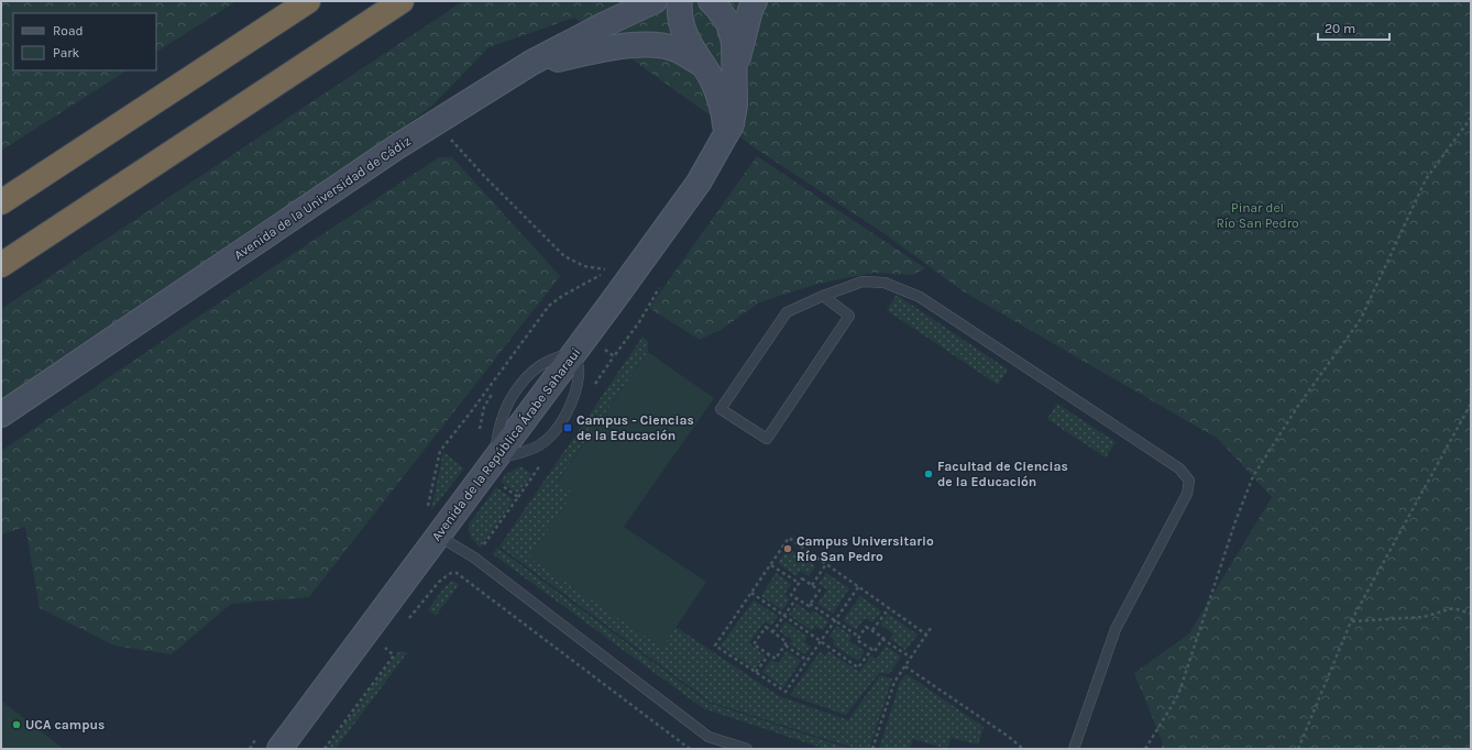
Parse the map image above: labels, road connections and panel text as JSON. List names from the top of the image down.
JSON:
{
  "streets": {
    "street": ["Avenida de la Universidad de Cádiz", "Avenida de la República Árabe Saharaui"]
  },
  "parks": ["Pinar del Río San Pedro"],
  "places": {
    "transit": ["Campus - Ciencias de la Educación"],
    "other": ["Facultad de Ciencias de la Educación", "Campus Universitario Río San Pedro", "UCA campus"]
  },
  "legend": ["Road", "Park"],
  "scale_bar": "20 m"
}
